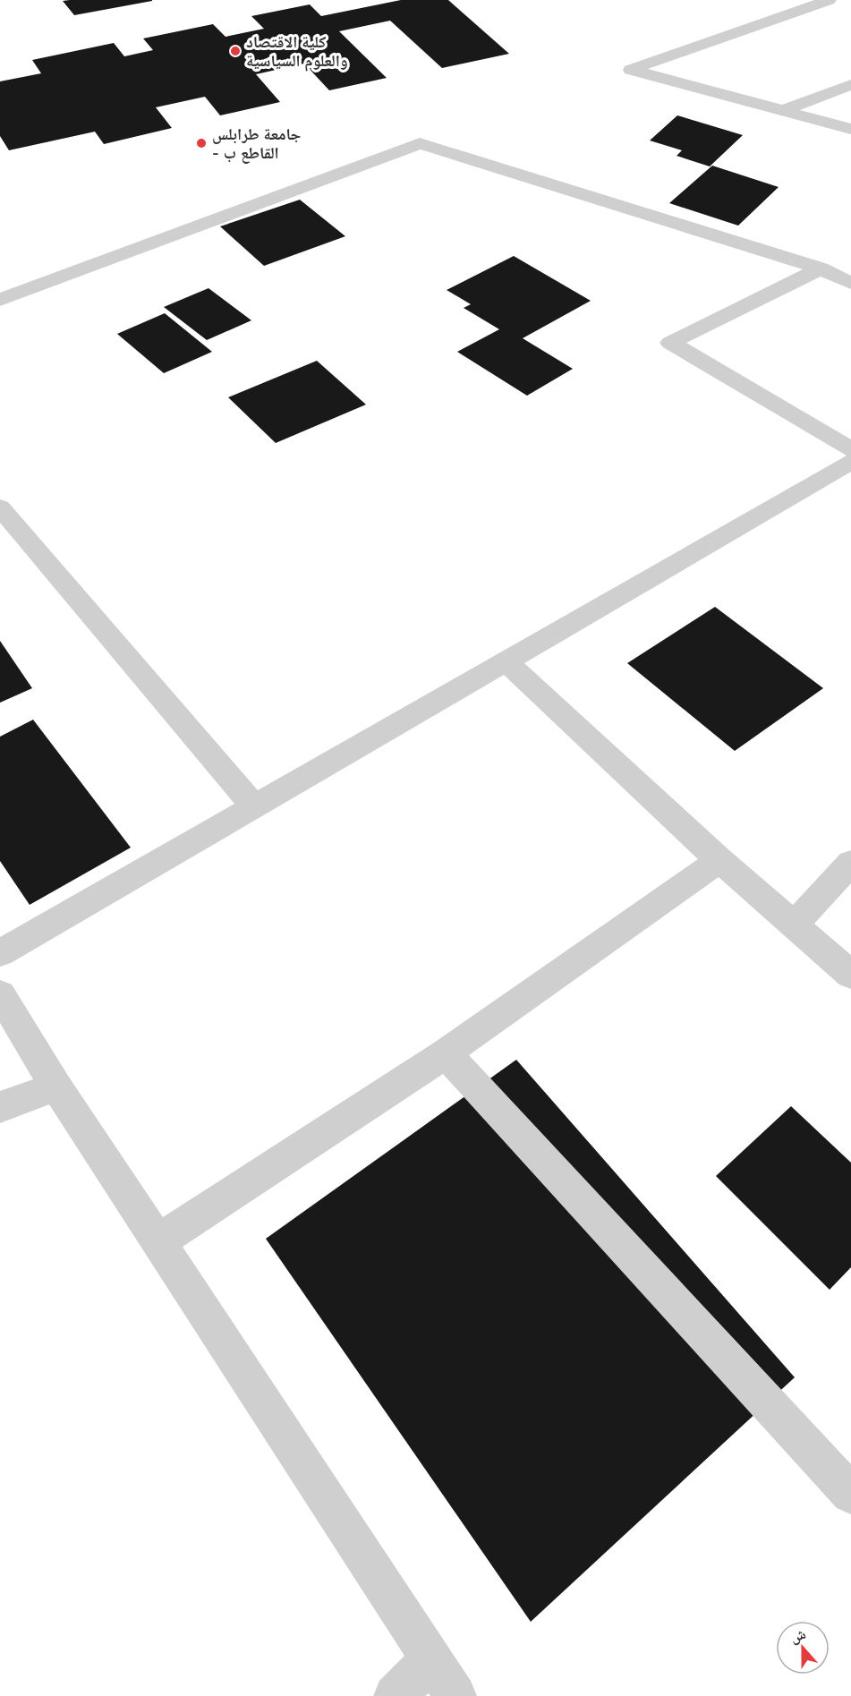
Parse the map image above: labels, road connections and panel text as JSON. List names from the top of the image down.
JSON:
{
  "places": ["كلية الاقتصاد والعلوم السياسية", "جامعة طرابلس - القاطع ب"],
  "north": "top"
}
